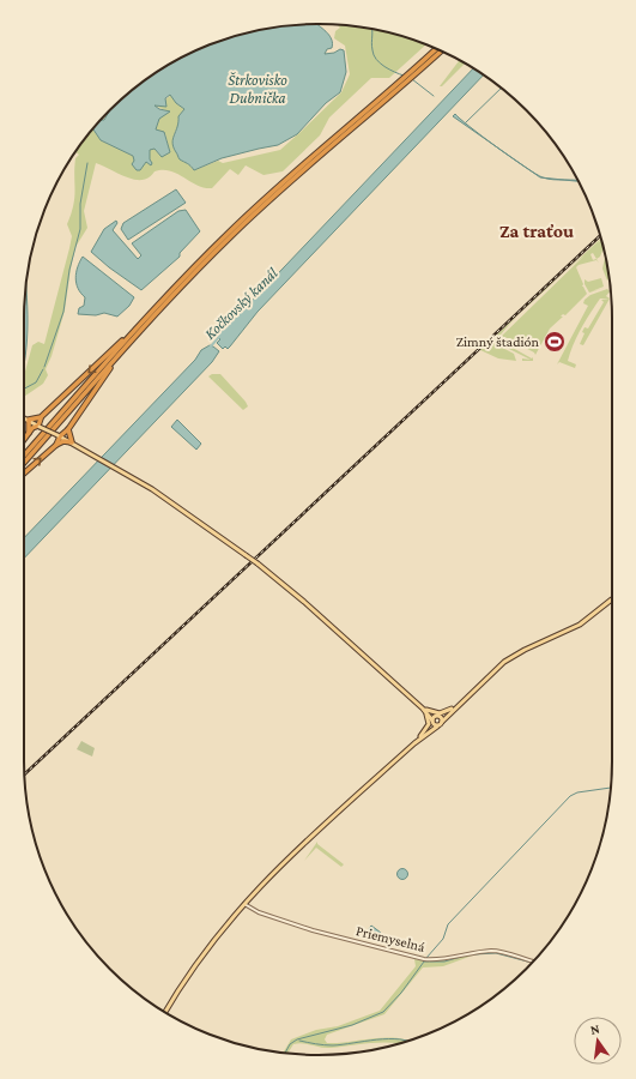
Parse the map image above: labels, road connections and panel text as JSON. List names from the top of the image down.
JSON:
{
  "streets": {
    "street": ["Priemyselná"]
  },
  "districts": ["Za traťou"],
  "water": ["Štrkovisko Dubnička", "Kočkovský kanál"],
  "places": {
    "sports": ["Zimný štadión"]
  },
  "north": "top"
}
